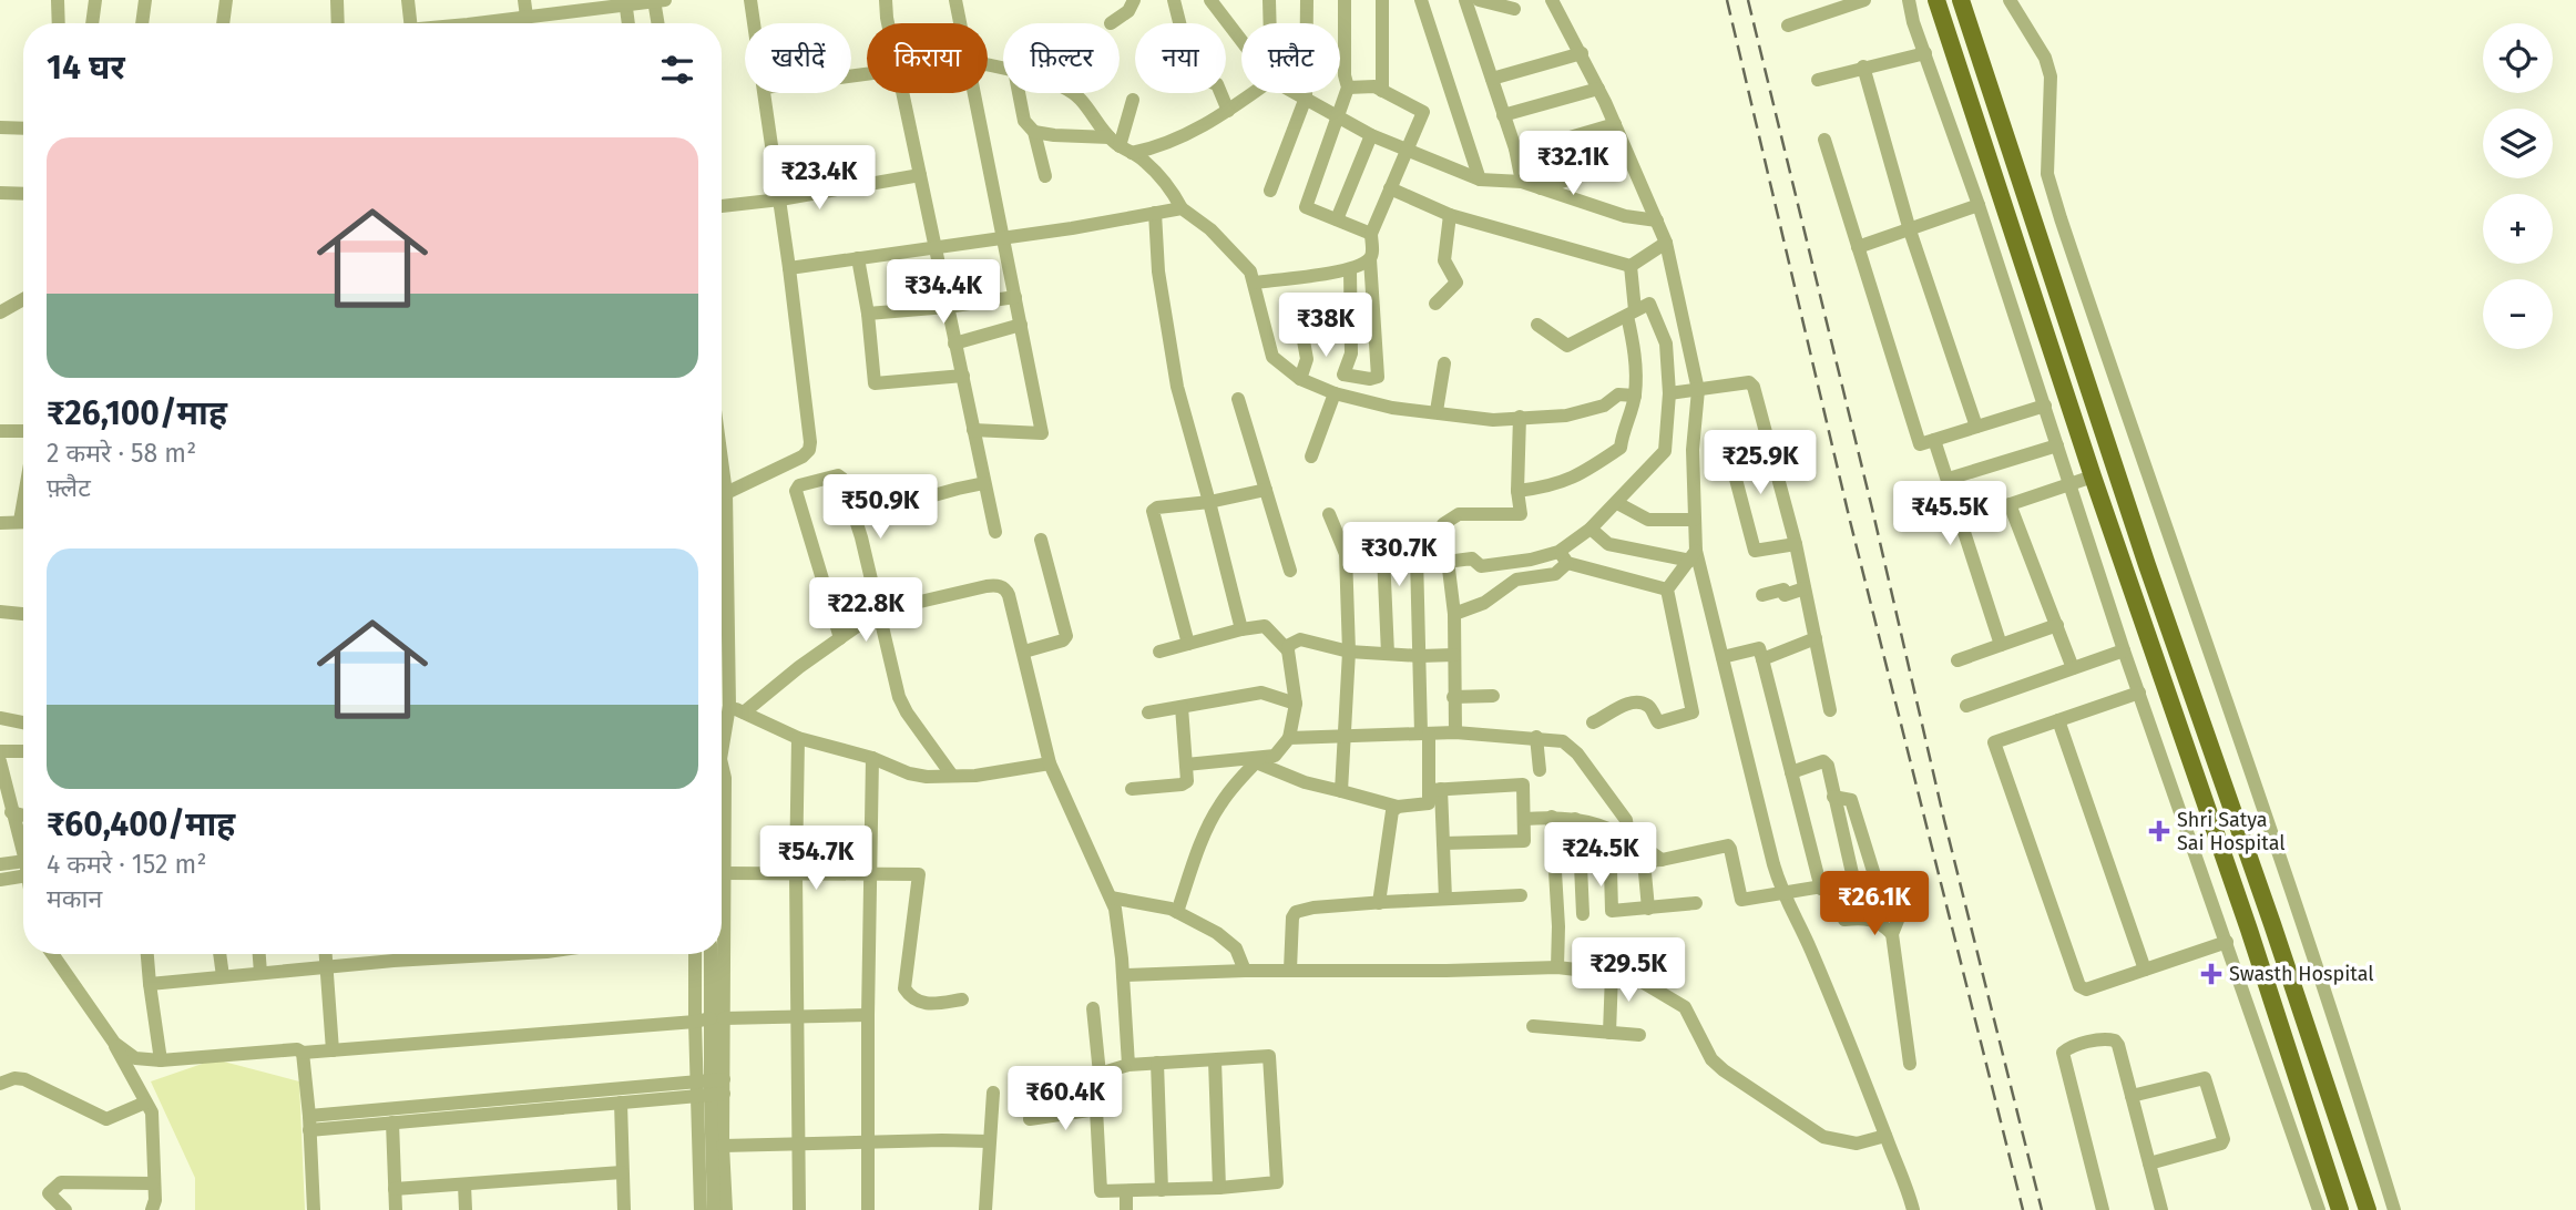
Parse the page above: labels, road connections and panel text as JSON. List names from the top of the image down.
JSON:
{
  "places": {
    "health": ["Shri Satya Sai Hospital", "Swasth Hospital"]
  },
  "page": {
    "map_buttons": ["+", "−"],
    "chip": [
      "खरीदें",
      "किराया",
      "फ़िल्टर",
      "नया",
      "फ़्लैट"
    ],
    "heading": "14 घर",
    "list": [
      {
        "name": "₹26,100/माह",
        "note": "2 कमरे · 58 m² · फ़्लैट"
      },
      {
        "name": "₹60,400/माह",
        "note": "4 कमरे · 152 m² · मकान"
      }
    ],
    "price": [
      "₹32.1K",
      "₹23.4K",
      "₹34.4K",
      "₹38K",
      "₹25.9K",
      "₹50.9K",
      "₹45.5K",
      "₹30.7K",
      "₹22.8K",
      "₹24.5K",
      "₹54.7K",
      "₹26.1K",
      "₹29.5K",
      "₹60.4K"
    ]
  }
}
